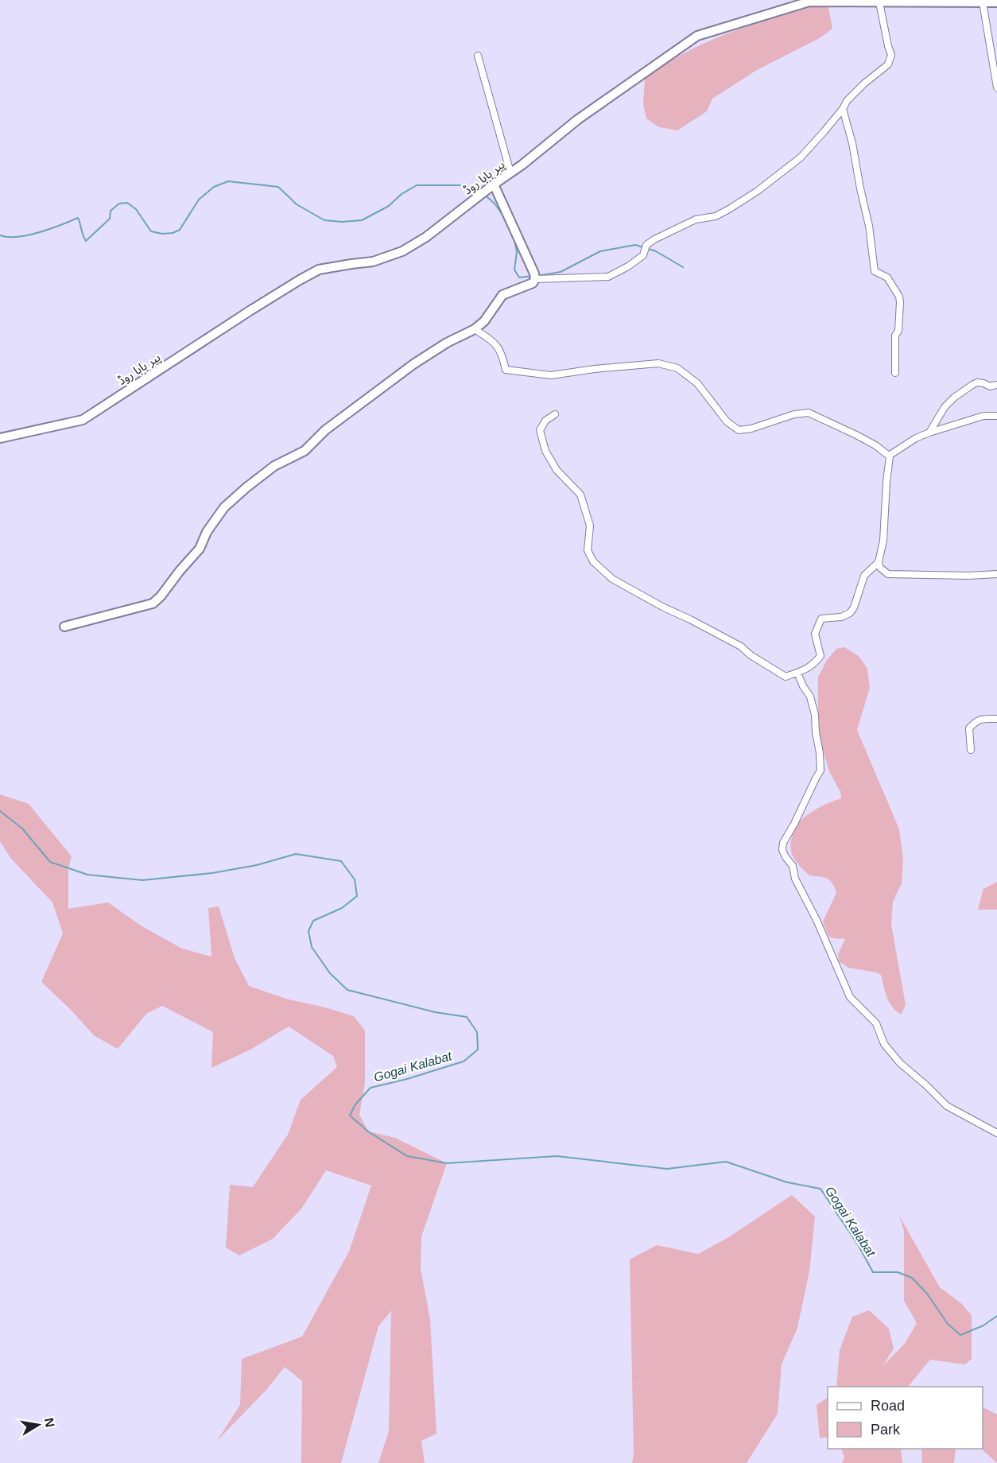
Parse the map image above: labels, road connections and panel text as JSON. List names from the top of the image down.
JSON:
{
  "streets": {
    "main road": ["پیر بابا روڈ"]
  },
  "water": ["Gogai Kalabat"],
  "legend": ["Road", "Park"],
  "north": "right"
}
